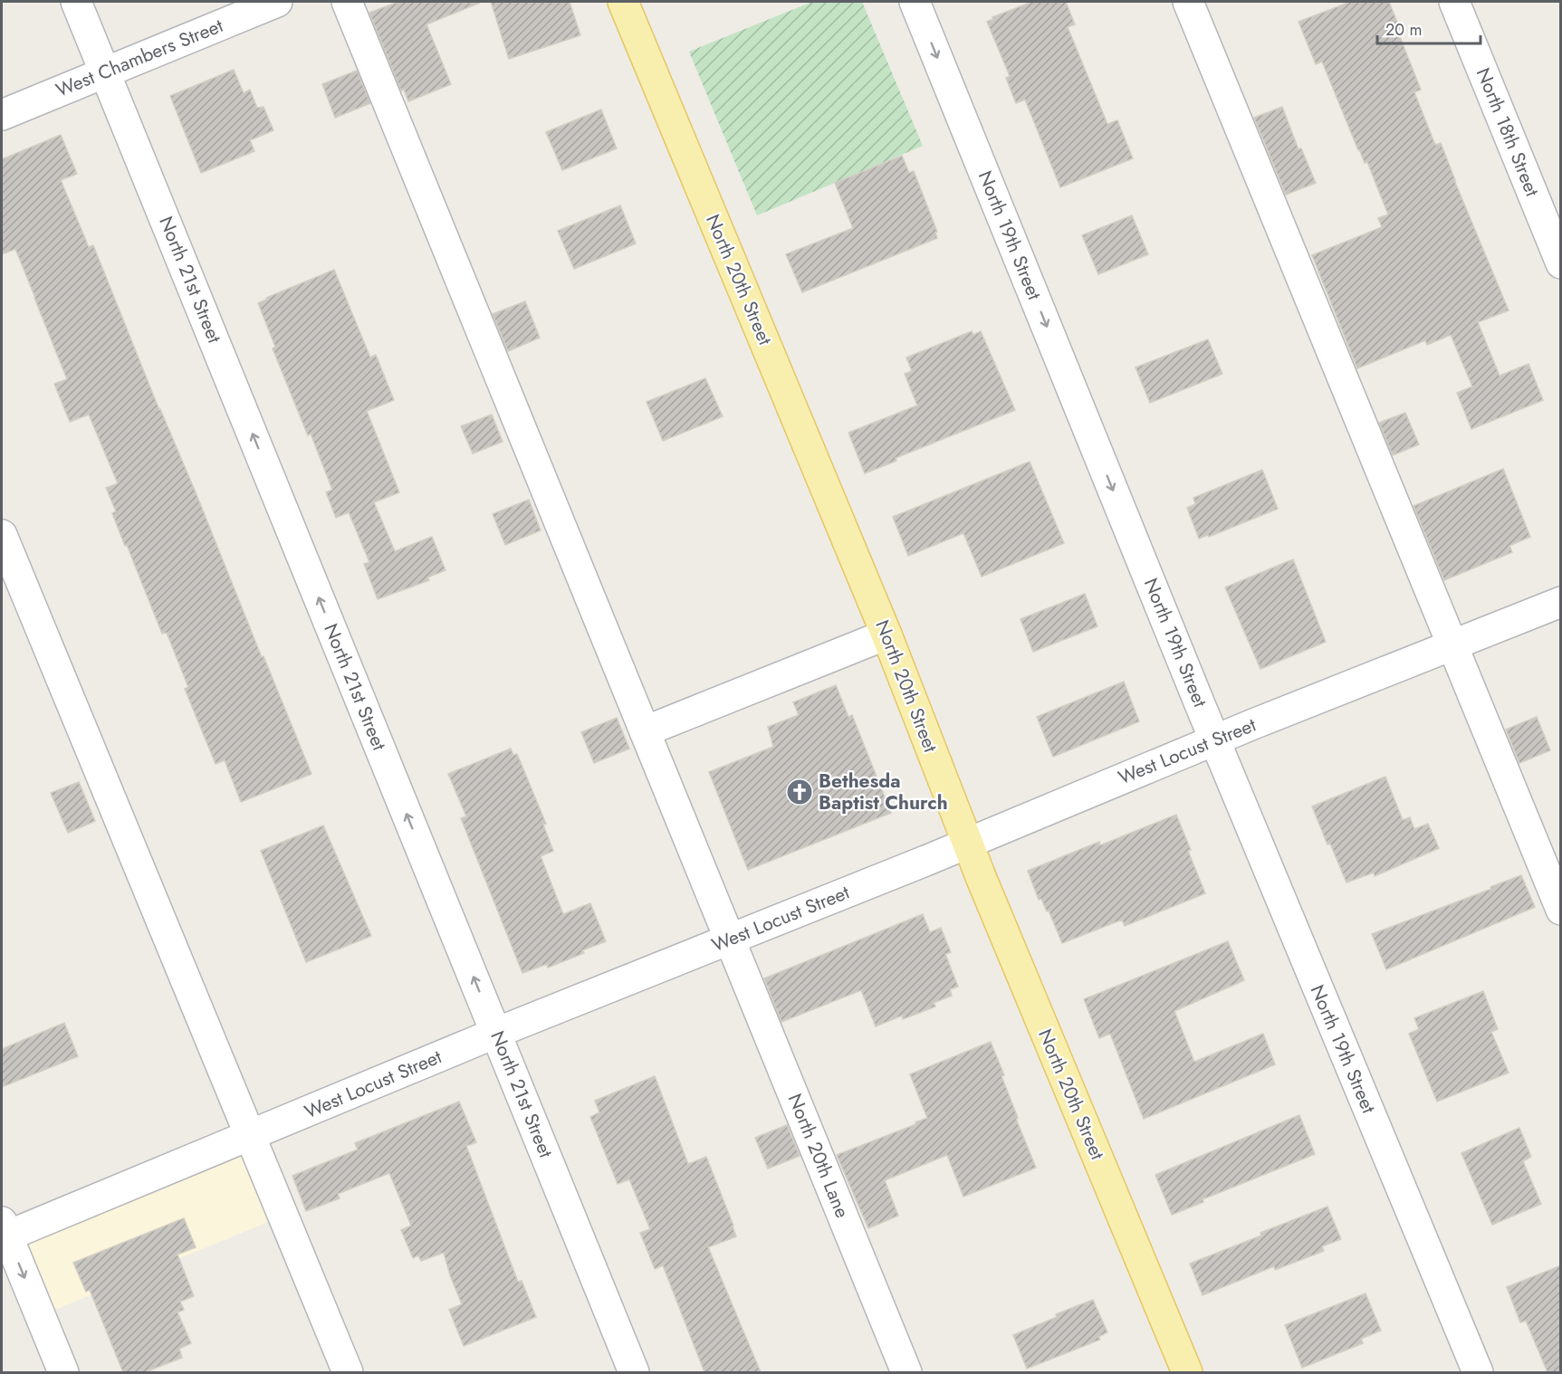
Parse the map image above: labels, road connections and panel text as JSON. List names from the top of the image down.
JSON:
{
  "streets": {
    "main road": ["North 20th Street"],
    "street": [
      "West Chambers Street",
      "North 18th Street",
      "North 19th Street",
      "North 21st Street",
      "West Locust Street",
      "North 20th Lane"
    ]
  },
  "crossings": [
    ["West Chambers Street", "North 21st Street"],
    ["North 19th Street", "West Locust Street"],
    ["North 21st Street", "West Locust Street"],
    ["North 20th Street", "West Locust Street"],
    ["West Locust Street", "North 20th Lane"]
  ],
  "one_way": ["North 21st Street"],
  "places": {
    "church": ["Bethesda Baptist Church"]
  },
  "scale_bar": "20 m"
}
